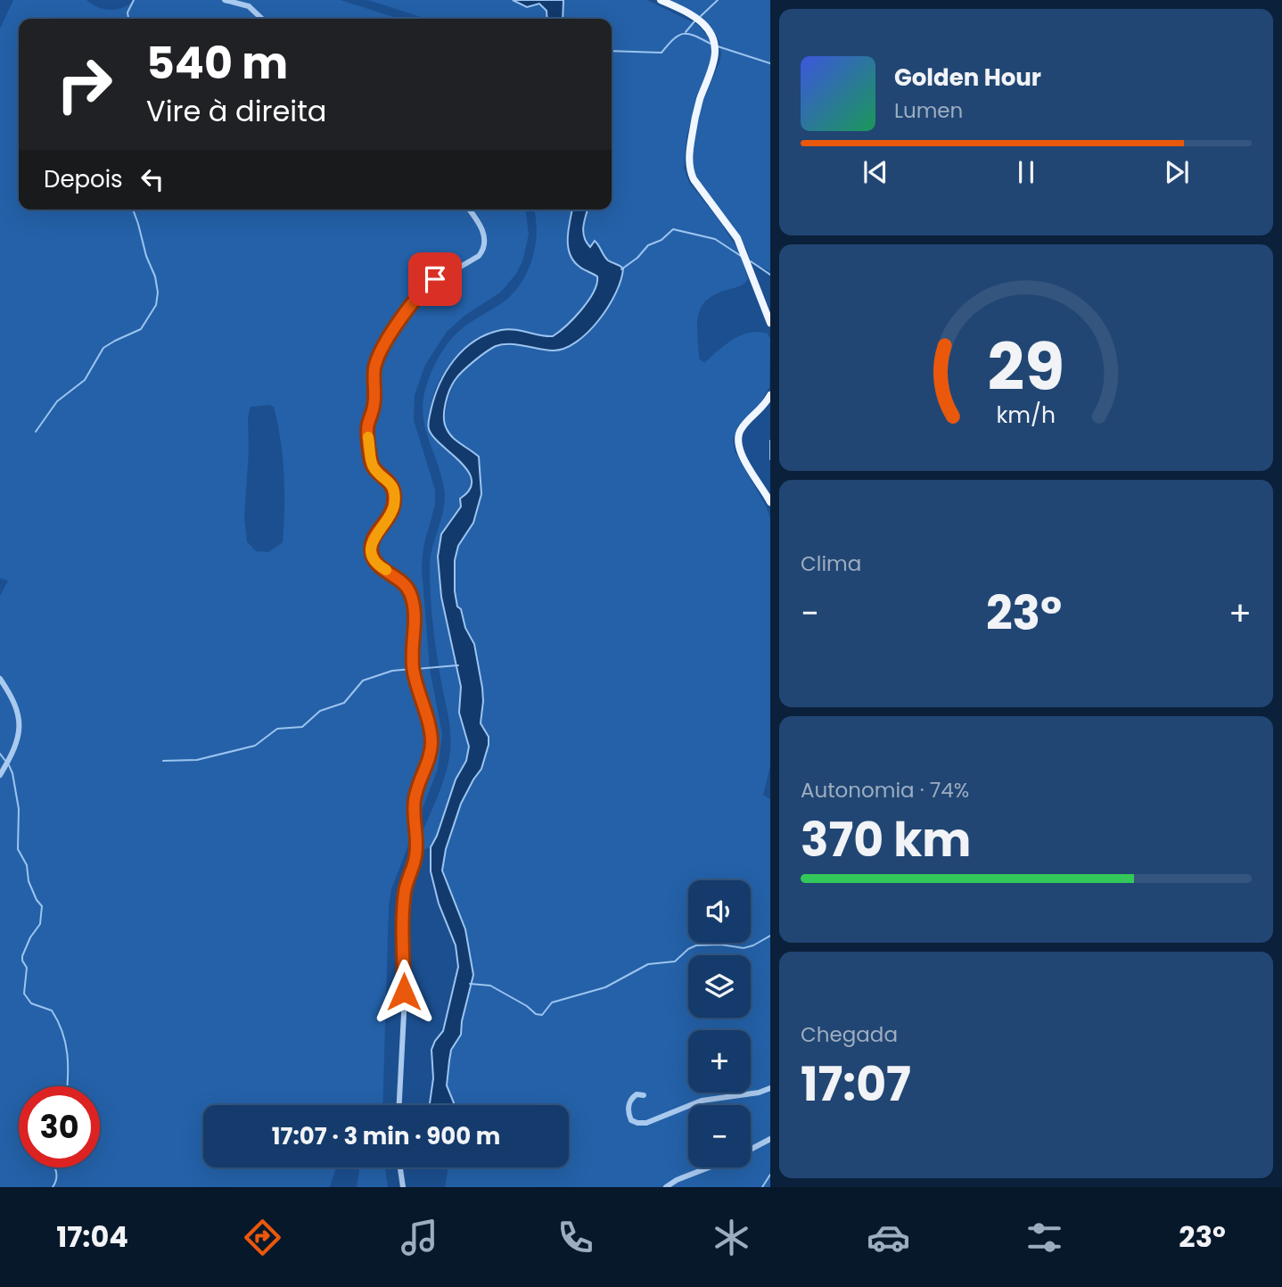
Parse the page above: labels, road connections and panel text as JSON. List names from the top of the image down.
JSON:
{
  "page": {
    "turn": ["540 m", "Vire à direita"],
    "song": ["Golden Hour", "Lumen"],
    "then": "Depois",
    "tile": [
      "Clima",
      ["Autonomia · 74%", "370 km"],
      ["Chegada", "17:07"]
    ],
    "heat": ["−", "23°", "+"],
    "map_buttons": ["+", "−"],
    "limit": "30",
    "trip": "17:07 · 3 min · 900 m",
    "tabs": ["17:04", "23°"],
    "gauge": ["29", "km/h"]
  }
}
